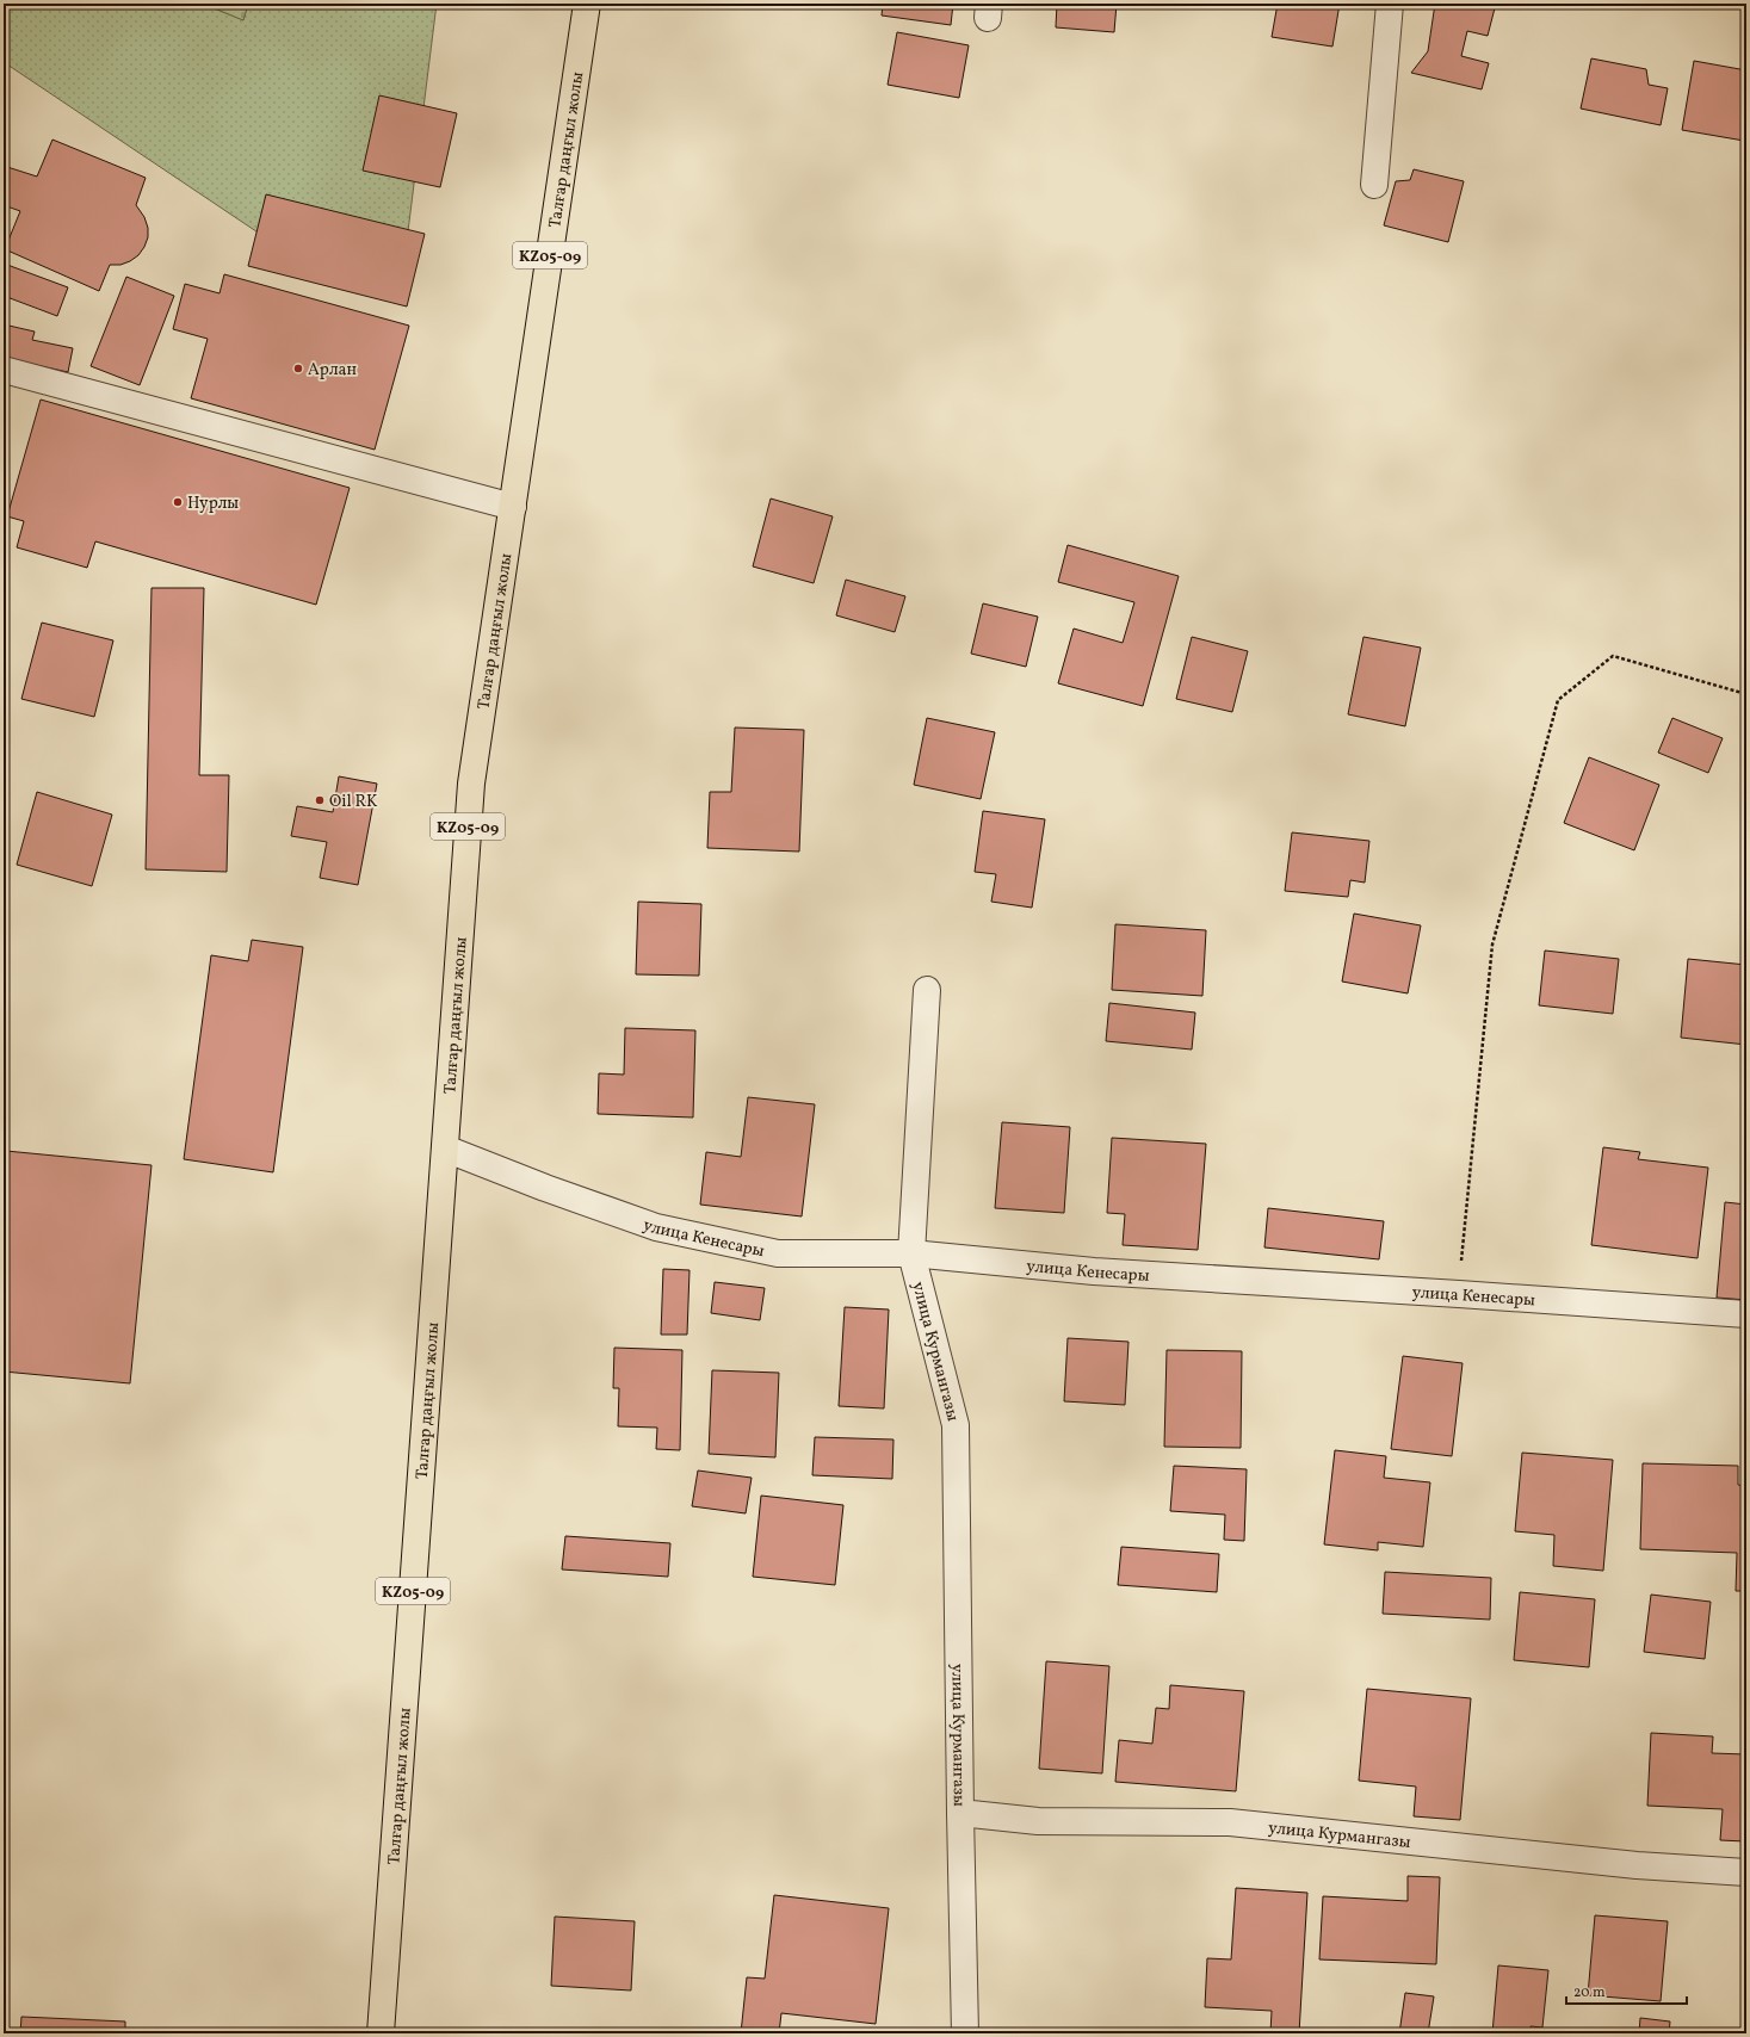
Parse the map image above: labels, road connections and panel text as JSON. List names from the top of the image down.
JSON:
{
  "streets": {
    "main road": ["Талғар даңғыл жолы", "KZ05-09"],
    "street": ["улица Кенесары", "улица Курмангазы"]
  },
  "crossings": [
    ["Талғар даңғыл жолы", "улица Кенесары"],
    ["улица Кенесары", "улица Курмангазы"]
  ],
  "places": ["Арлан", "Нурлы", "Oil RK"],
  "scale_bar": "20 m"
}
